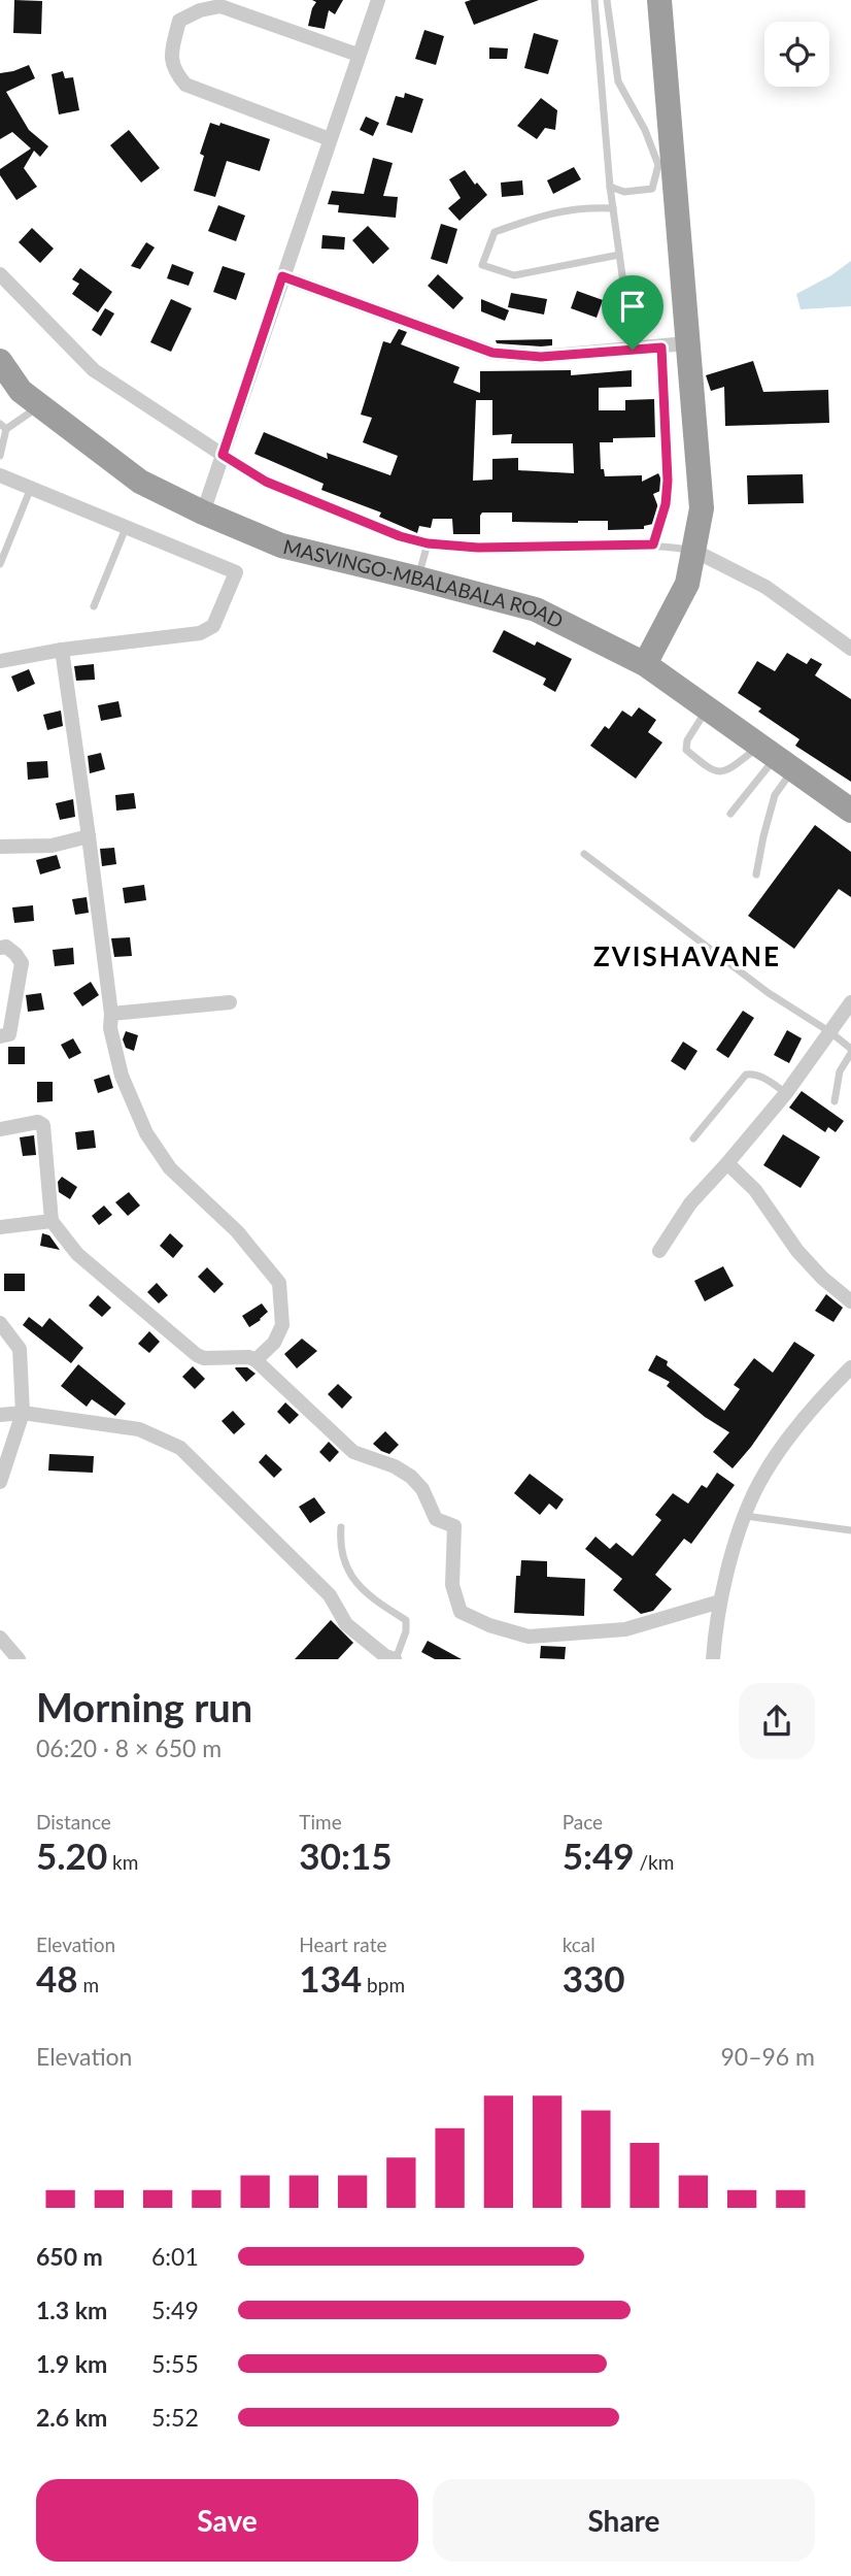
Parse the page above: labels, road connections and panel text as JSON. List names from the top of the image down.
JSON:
{
  "streets": {
    "highway": ["MASVINGO-MBALABALA ROAD"]
  },
  "districts": ["ZVISHAVANE"],
  "page": {
    "heading": ["Morning run", "06:20 · 8 × 650 m"],
    "stats": [
      ["Distance", "5.20 km"],
      ["Time", "30:15"],
      ["Pace", "5:49 /km"],
      ["Elevation", "48 m"],
      ["Heart rate", "134 bpm"],
      ["kcal", "330"]
    ],
    "chart": ["Elevation", "90–96 m"],
    "list": [
      {
        "name": "650 m",
        "note": "6:01"
      },
      {
        "name": "1.3 km",
        "note": "5:49"
      },
      {
        "name": "1.9 km",
        "note": "5:55"
      },
      {
        "name": "2.6 km",
        "note": "5:52"
      }
    ],
    "buttons": ["Save", "Share"]
  }
}
